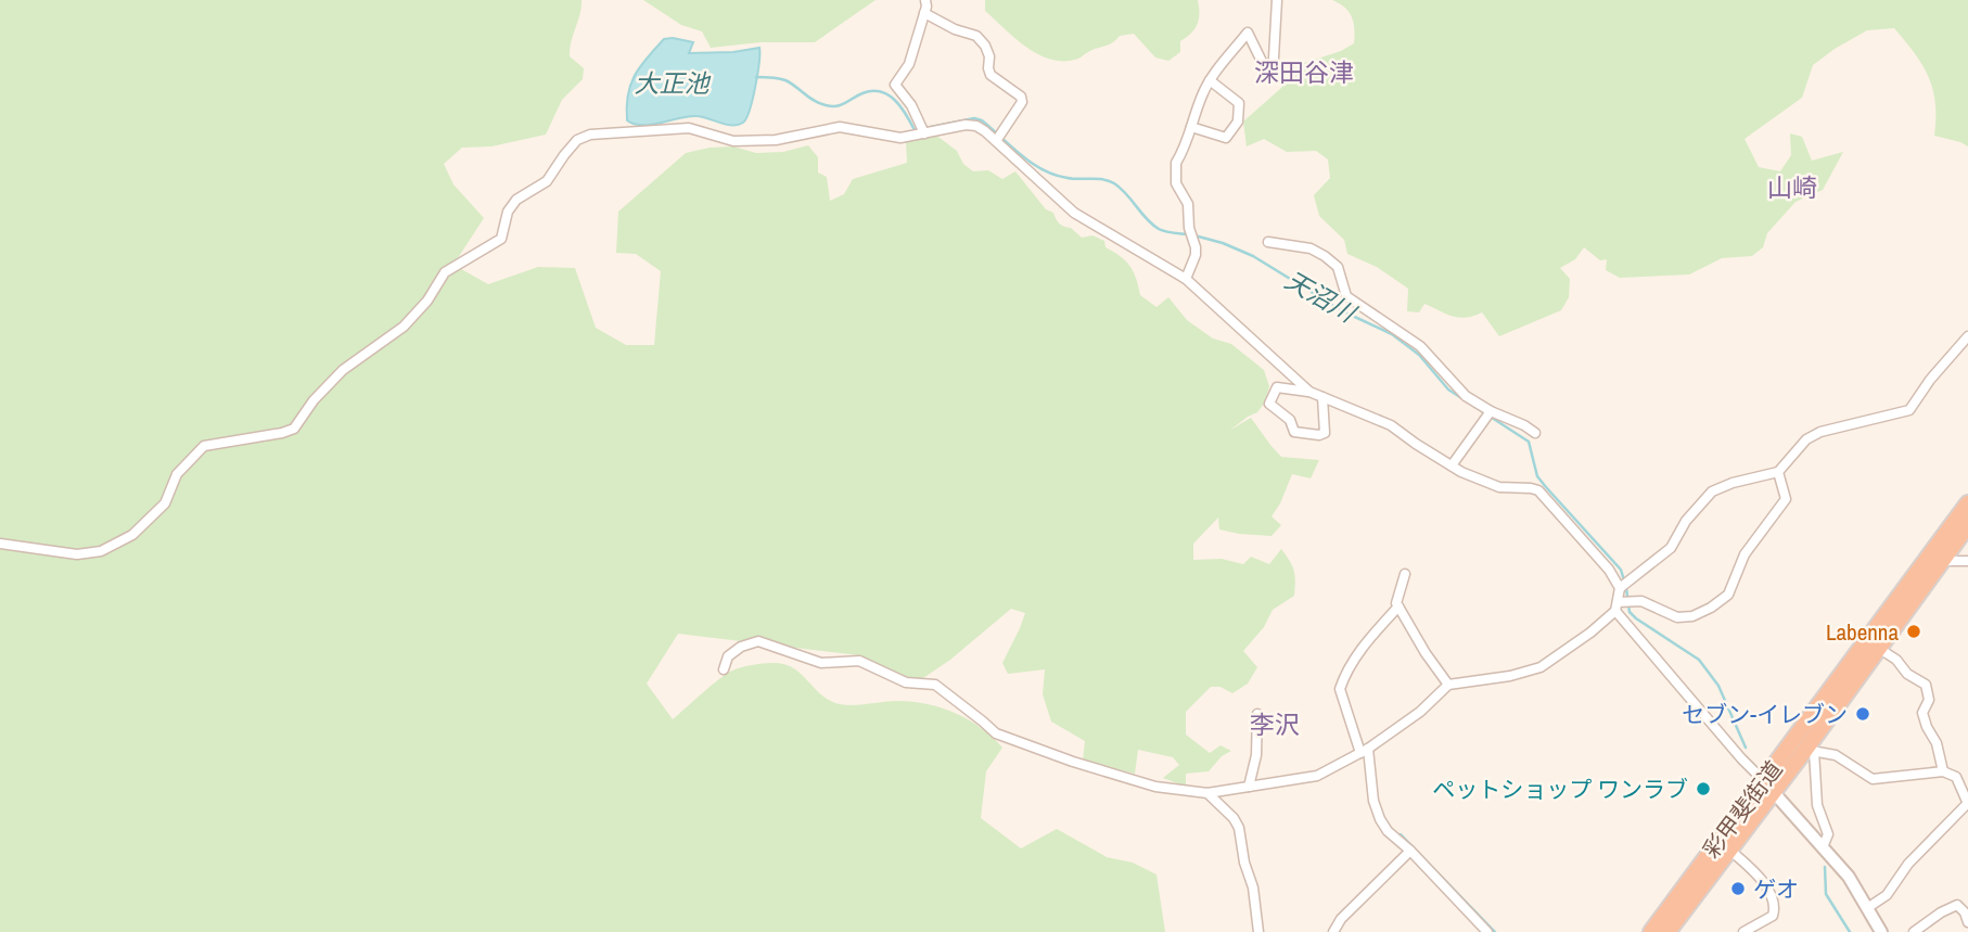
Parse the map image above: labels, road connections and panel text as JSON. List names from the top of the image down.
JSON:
{
  "streets": {
    "highway": ["彩甲斐街道"]
  },
  "districts": ["深田谷津", "山崎", "李沢"],
  "water": ["大正池", "天沼川"],
  "places": [
    "Labenna",
    "セブン-イレブン",
    "ペットショップ ワンラブ",
    "ゲオ"
  ]
}
